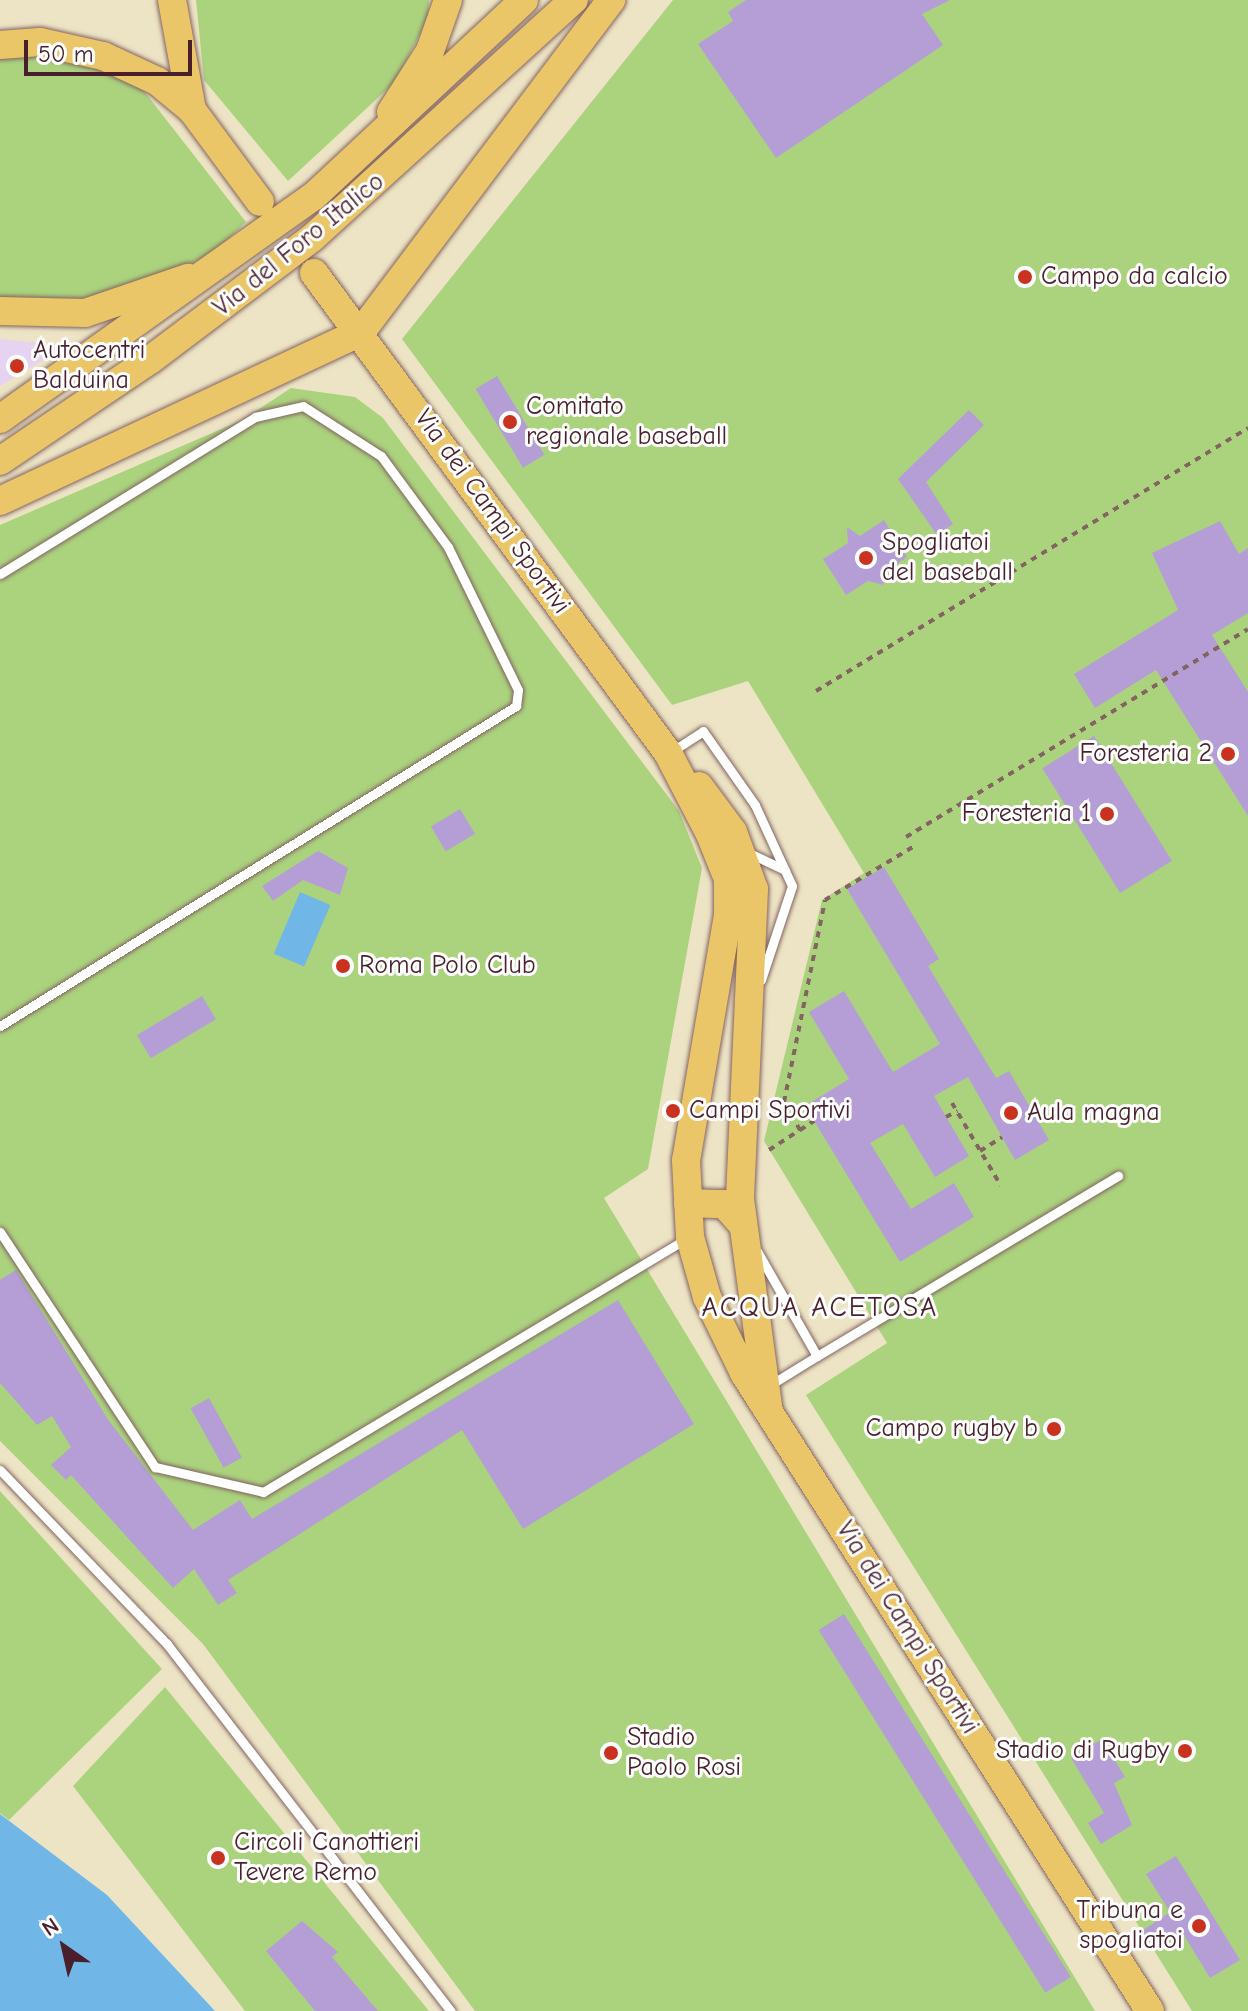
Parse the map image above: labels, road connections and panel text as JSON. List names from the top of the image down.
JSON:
{
  "streets": {
    "main road": ["Via del Foro Italico", "Via dei Campi Sportivi"]
  },
  "districts": ["ACQUA ACETOSA"],
  "places": [
    "Campo da calcio",
    "Autocentri Balduina",
    "Comitato regionale baseball",
    "Spogliatoi del baseball",
    "Foresteria 2",
    "Foresteria 1",
    "Roma Polo Club",
    "Campi Sportivi",
    "Aula magna",
    "Campo rugby b",
    "Stadio di Rugby",
    "Stadio Paolo Rosi",
    "Circoli Canottieri Tevere Remo",
    "Tribuna e spogliatoi"
  ],
  "scale_bar": "50 m",
  "north": "top left"
}
